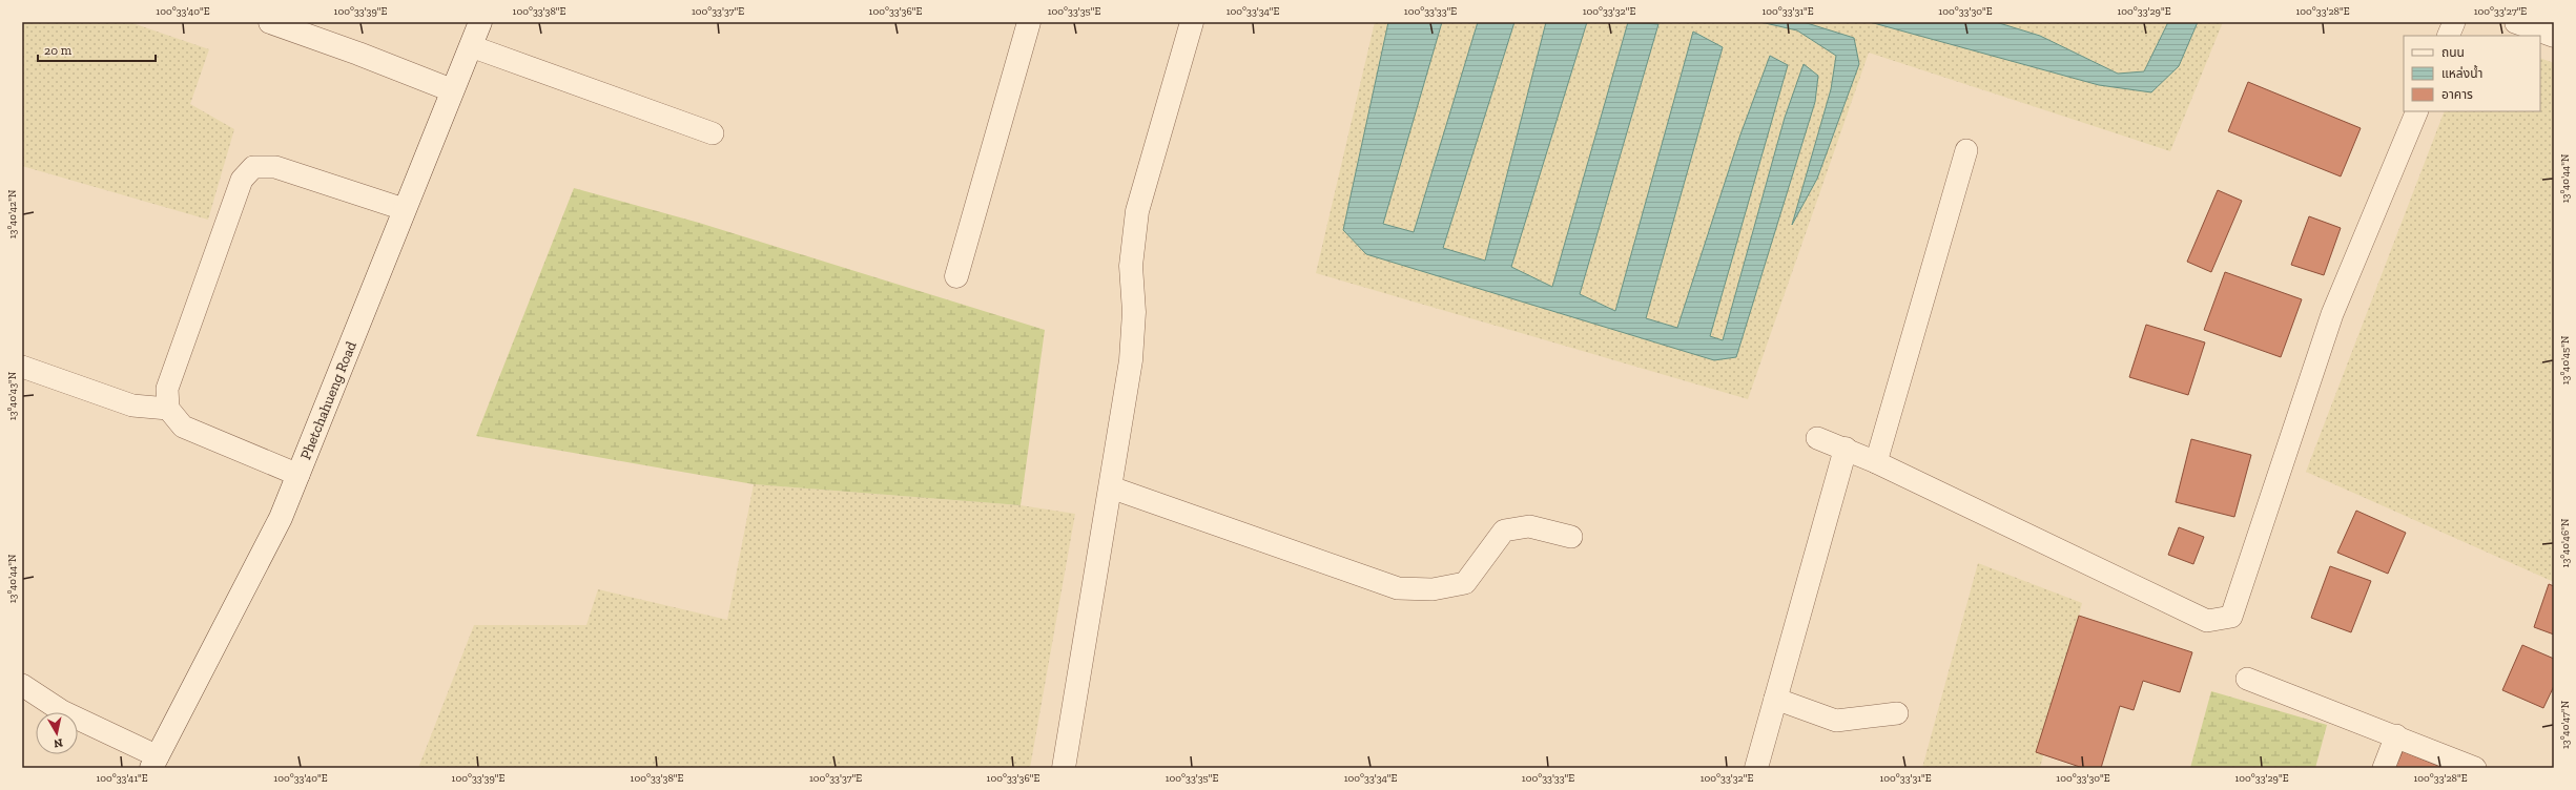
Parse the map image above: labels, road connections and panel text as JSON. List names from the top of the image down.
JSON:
{
  "streets": {
    "street": ["Phetchahueng Road"]
  },
  "legend": ["ถนน", "แหล่งน้ำ", "อาคาร"],
  "scale_bar": "20 m",
  "north": "bottom",
  "coordinates": [
    "100°33'40\"E",
    "100°33'39\"E",
    "100°33'38\"E",
    "100°33'37\"E",
    "100°33'36\"E",
    "100°33'35\"E",
    "100°33'34\"E",
    "100°33'33\"E",
    "100°33'32\"E",
    "100°33'31\"E",
    "100°33'30\"E",
    "100°33'29\"E",
    "100°33'28\"E",
    "100°33'27\"E",
    "13°40'44\"N",
    "13°40'42\"N",
    "13°40'45\"N",
    "13°40'43\"N",
    "13°40'46\"N",
    "13°40'47\"N",
    "100°33'41\"E"
  ]
}
